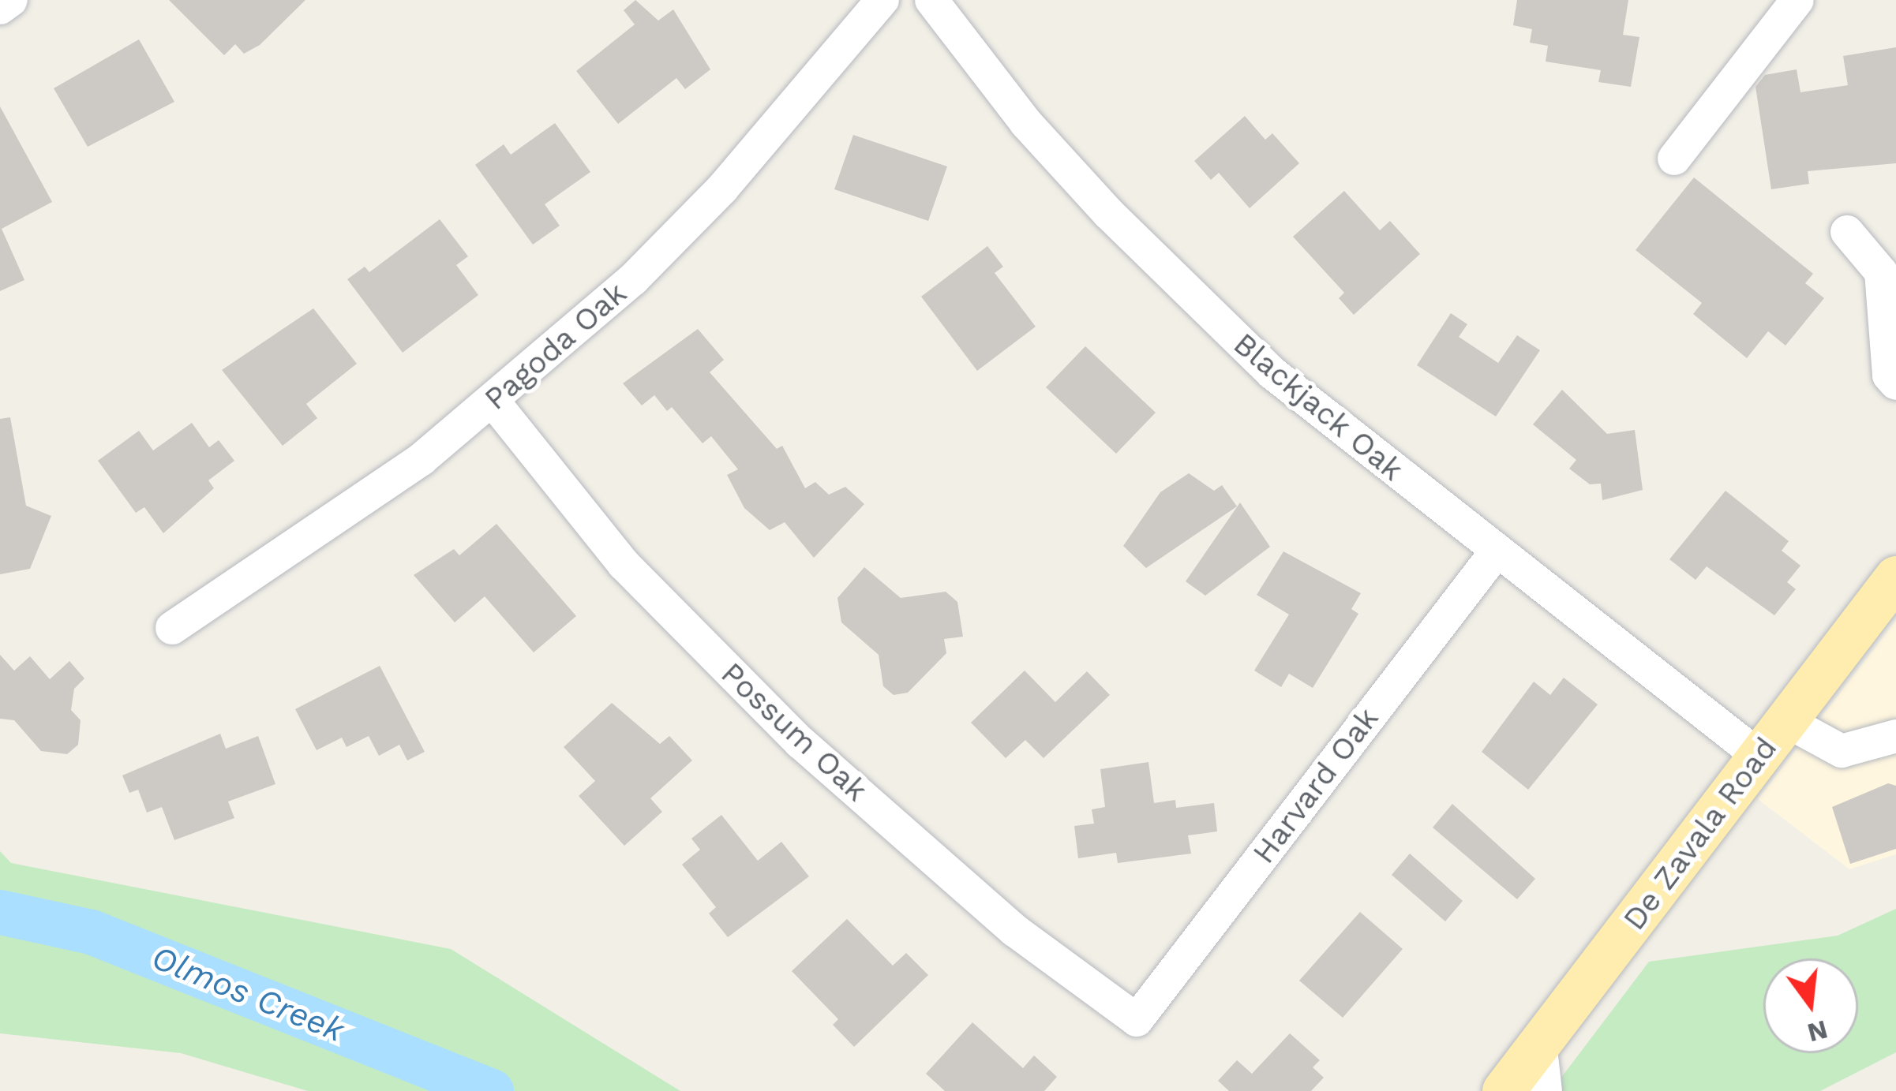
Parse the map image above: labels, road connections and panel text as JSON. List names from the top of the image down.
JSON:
{
  "streets": {
    "main road": ["De Zavala Road"],
    "street": [
      "Pagoda Oak",
      "Blackjack Oak",
      "Possum Oak",
      "Harvard Oak"
    ]
  },
  "crossings": [
    ["Pagoda Oak", "Possum Oak"],
    ["Blackjack Oak", "Harvard Oak"],
    ["Blackjack Oak", "De Zavala Road"],
    ["Possum Oak", "Harvard Oak"]
  ],
  "water": ["Olmos Creek"],
  "north": "bottom"
}
